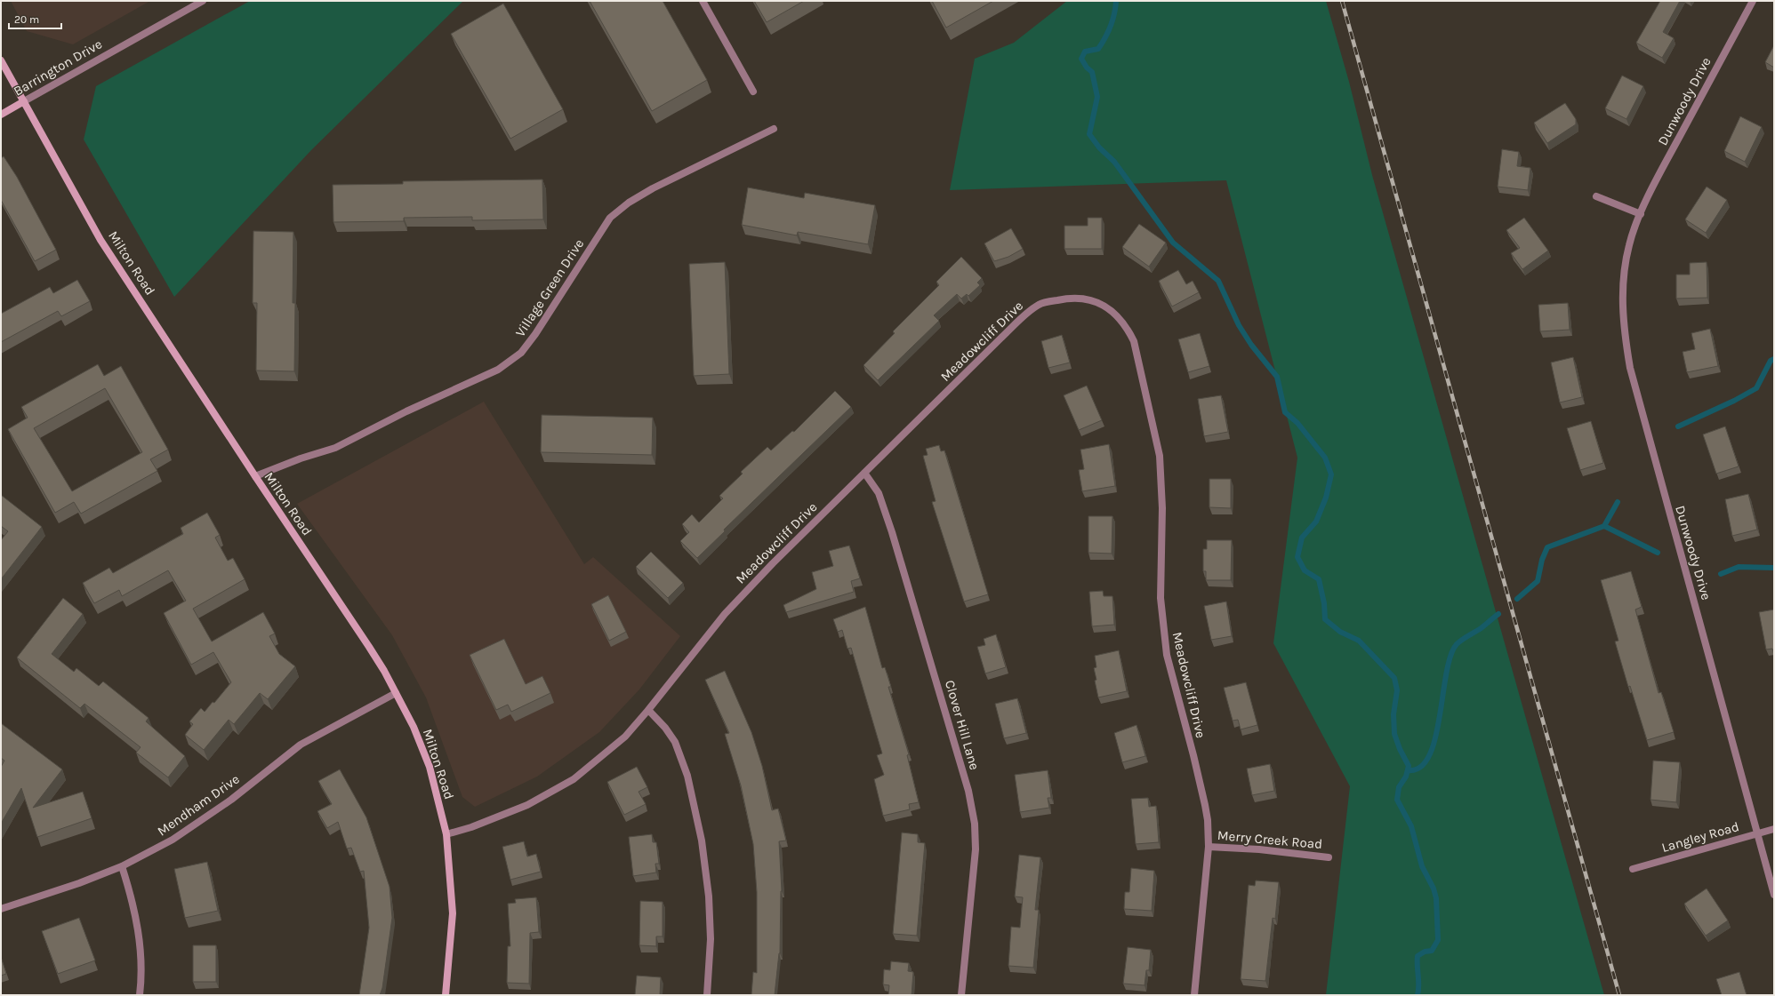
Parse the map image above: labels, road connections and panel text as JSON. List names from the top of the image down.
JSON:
{
  "streets": {
    "street": [
      "Barrington Drive",
      "Dunwoody Drive",
      "Milton Road",
      "Village Green Drive",
      "Meadowcliff Drive",
      "Clover Hill Lane",
      "Mendham Drive",
      "Langley Road",
      "Merry Creek Road"
    ]
  },
  "crossings": [
    ["Barrington Drive", "Milton Road"],
    ["Dunwoody Drive", "Langley Road"],
    ["Milton Road", "Village Green Drive"],
    ["Milton Road", "Meadowcliff Drive"],
    ["Milton Road", "Mendham Drive"],
    ["Meadowcliff Drive", "Clover Hill Lane"],
    ["Meadowcliff Drive", "Merry Creek Road"]
  ],
  "scale_bar": "20 m"
}
